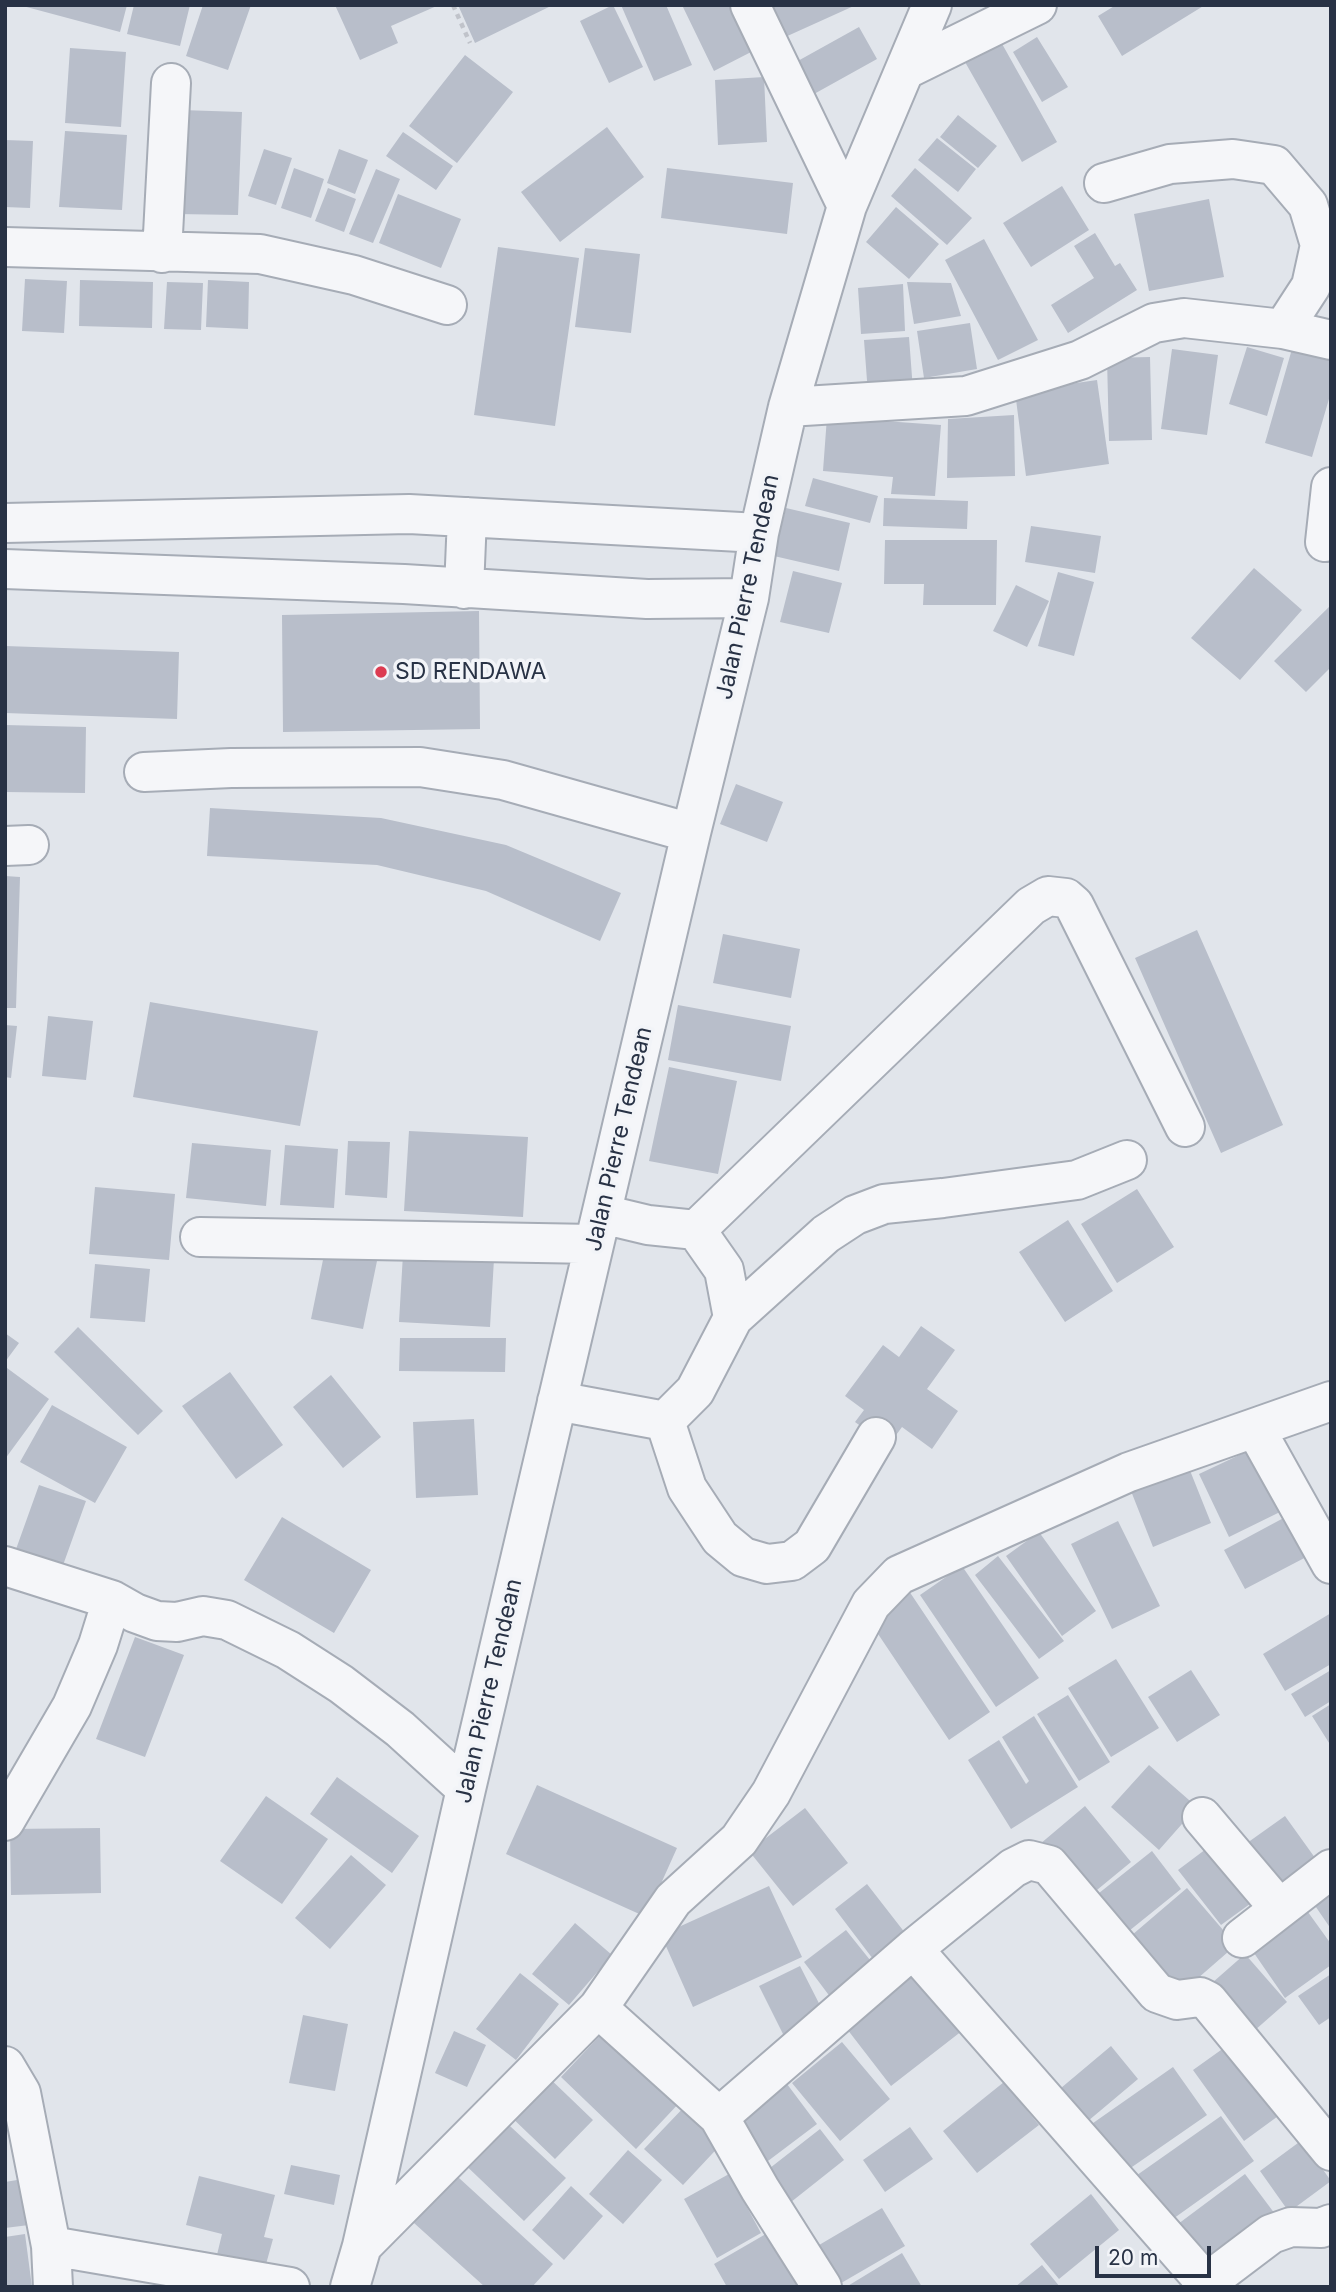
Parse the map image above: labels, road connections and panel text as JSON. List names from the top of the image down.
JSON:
{
  "streets": {
    "street": ["Jalan Pierre Tendean"]
  },
  "places": ["SD RENDAWA"],
  "scale_bar": "20 m"
}
